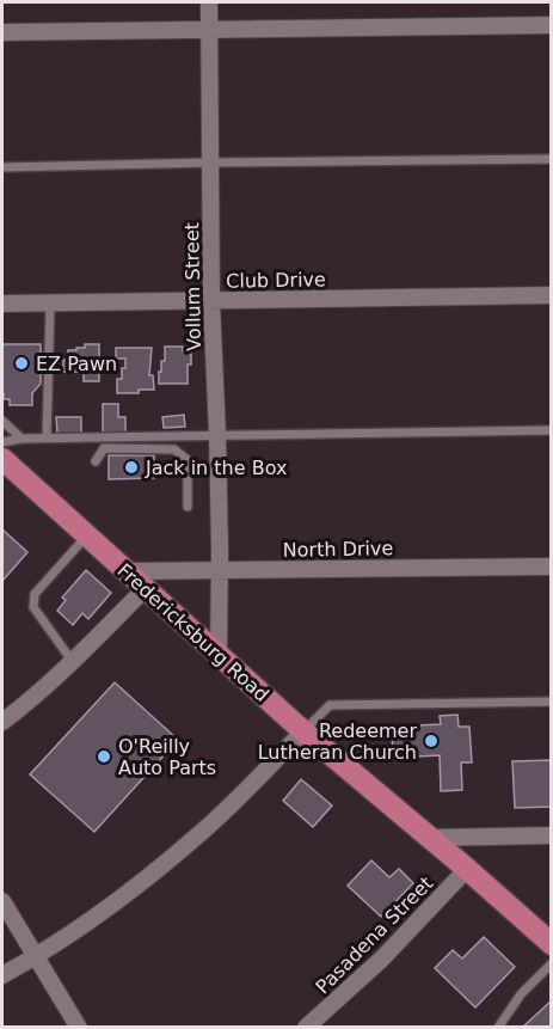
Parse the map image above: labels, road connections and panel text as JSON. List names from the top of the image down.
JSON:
{
  "streets": {
    "main road": ["Fredericksburg Road"],
    "street": [
      "Club Drive",
      "Vollum Street",
      "North Drive",
      "Pasadena Street"
    ]
  },
  "crossings": [
    ["Club Drive", "Vollum Street"],
    ["Vollum Street", "North Drive"],
    ["Vollum Street", "Fredericksburg Road"],
    ["North Drive", "Fredericksburg Road"],
    ["Fredericksburg Road", "Pasadena Street"]
  ],
  "places": [
    "EZ Pawn",
    "Jack in the Box",
    "Redeemer Lutheran Church",
    "O'Reilly Auto Parts"
  ]
}
